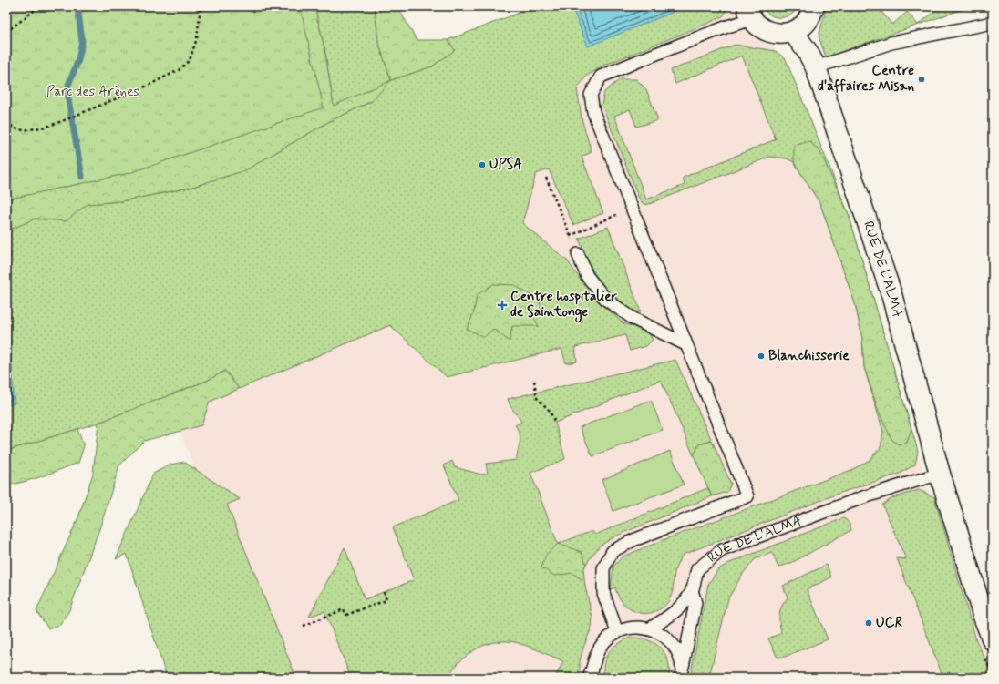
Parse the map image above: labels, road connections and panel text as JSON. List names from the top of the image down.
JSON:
{
  "streets": {
    "street": ["RUE DE L'ALMA"]
  },
  "parks": ["Parc des Arènes"],
  "places": {
    "other": [
      "Centre d'affaires Misan",
      "UPSA",
      "Blanchisserie",
      "UCR"
    ],
    "health": ["Centre hospitalier de Saintonge"]
  }
}
